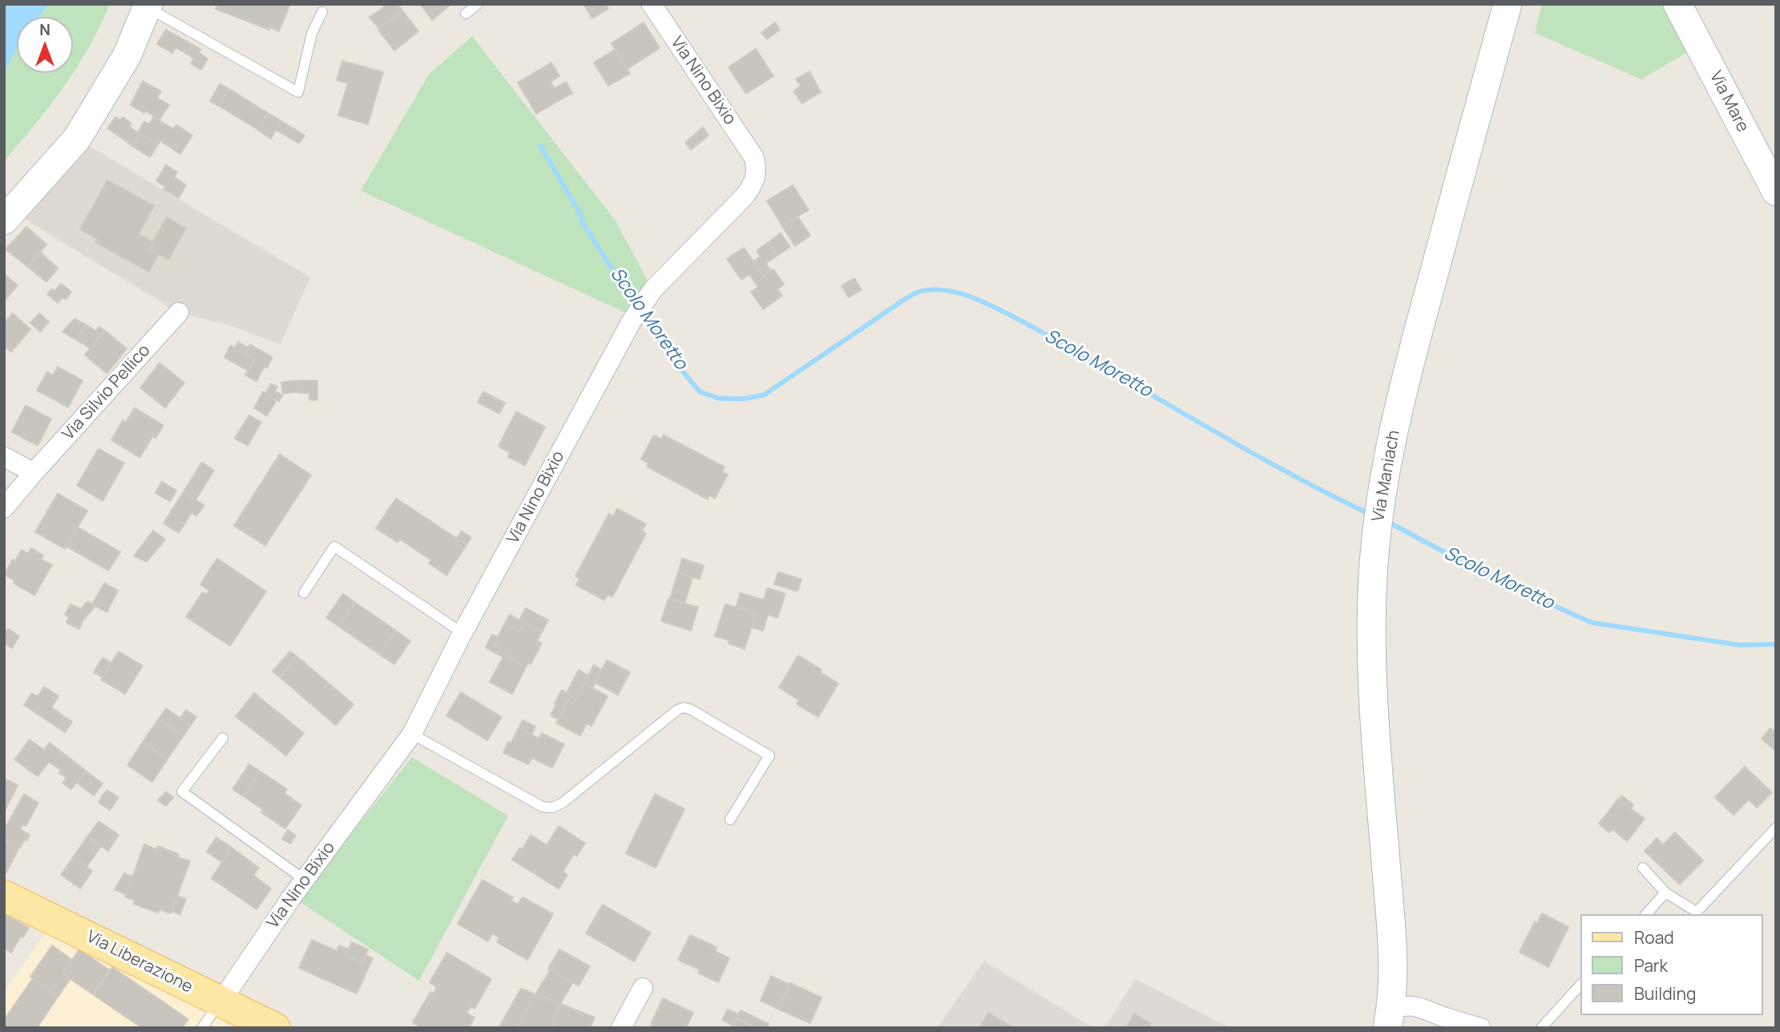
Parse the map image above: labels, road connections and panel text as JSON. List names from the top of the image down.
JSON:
{
  "streets": {
    "main road": ["Via Mare", "Via Maniach", "Via Liberazione"],
    "street": ["Via Nino Bixio", "Via Silvio Pellico"]
  },
  "crossings": [
    ["Via Nino Bixio", "Via Liberazione"]
  ],
  "water": ["Scolo Moretto"],
  "legend": ["Road", "Park", "Building"],
  "north": "top"
}
